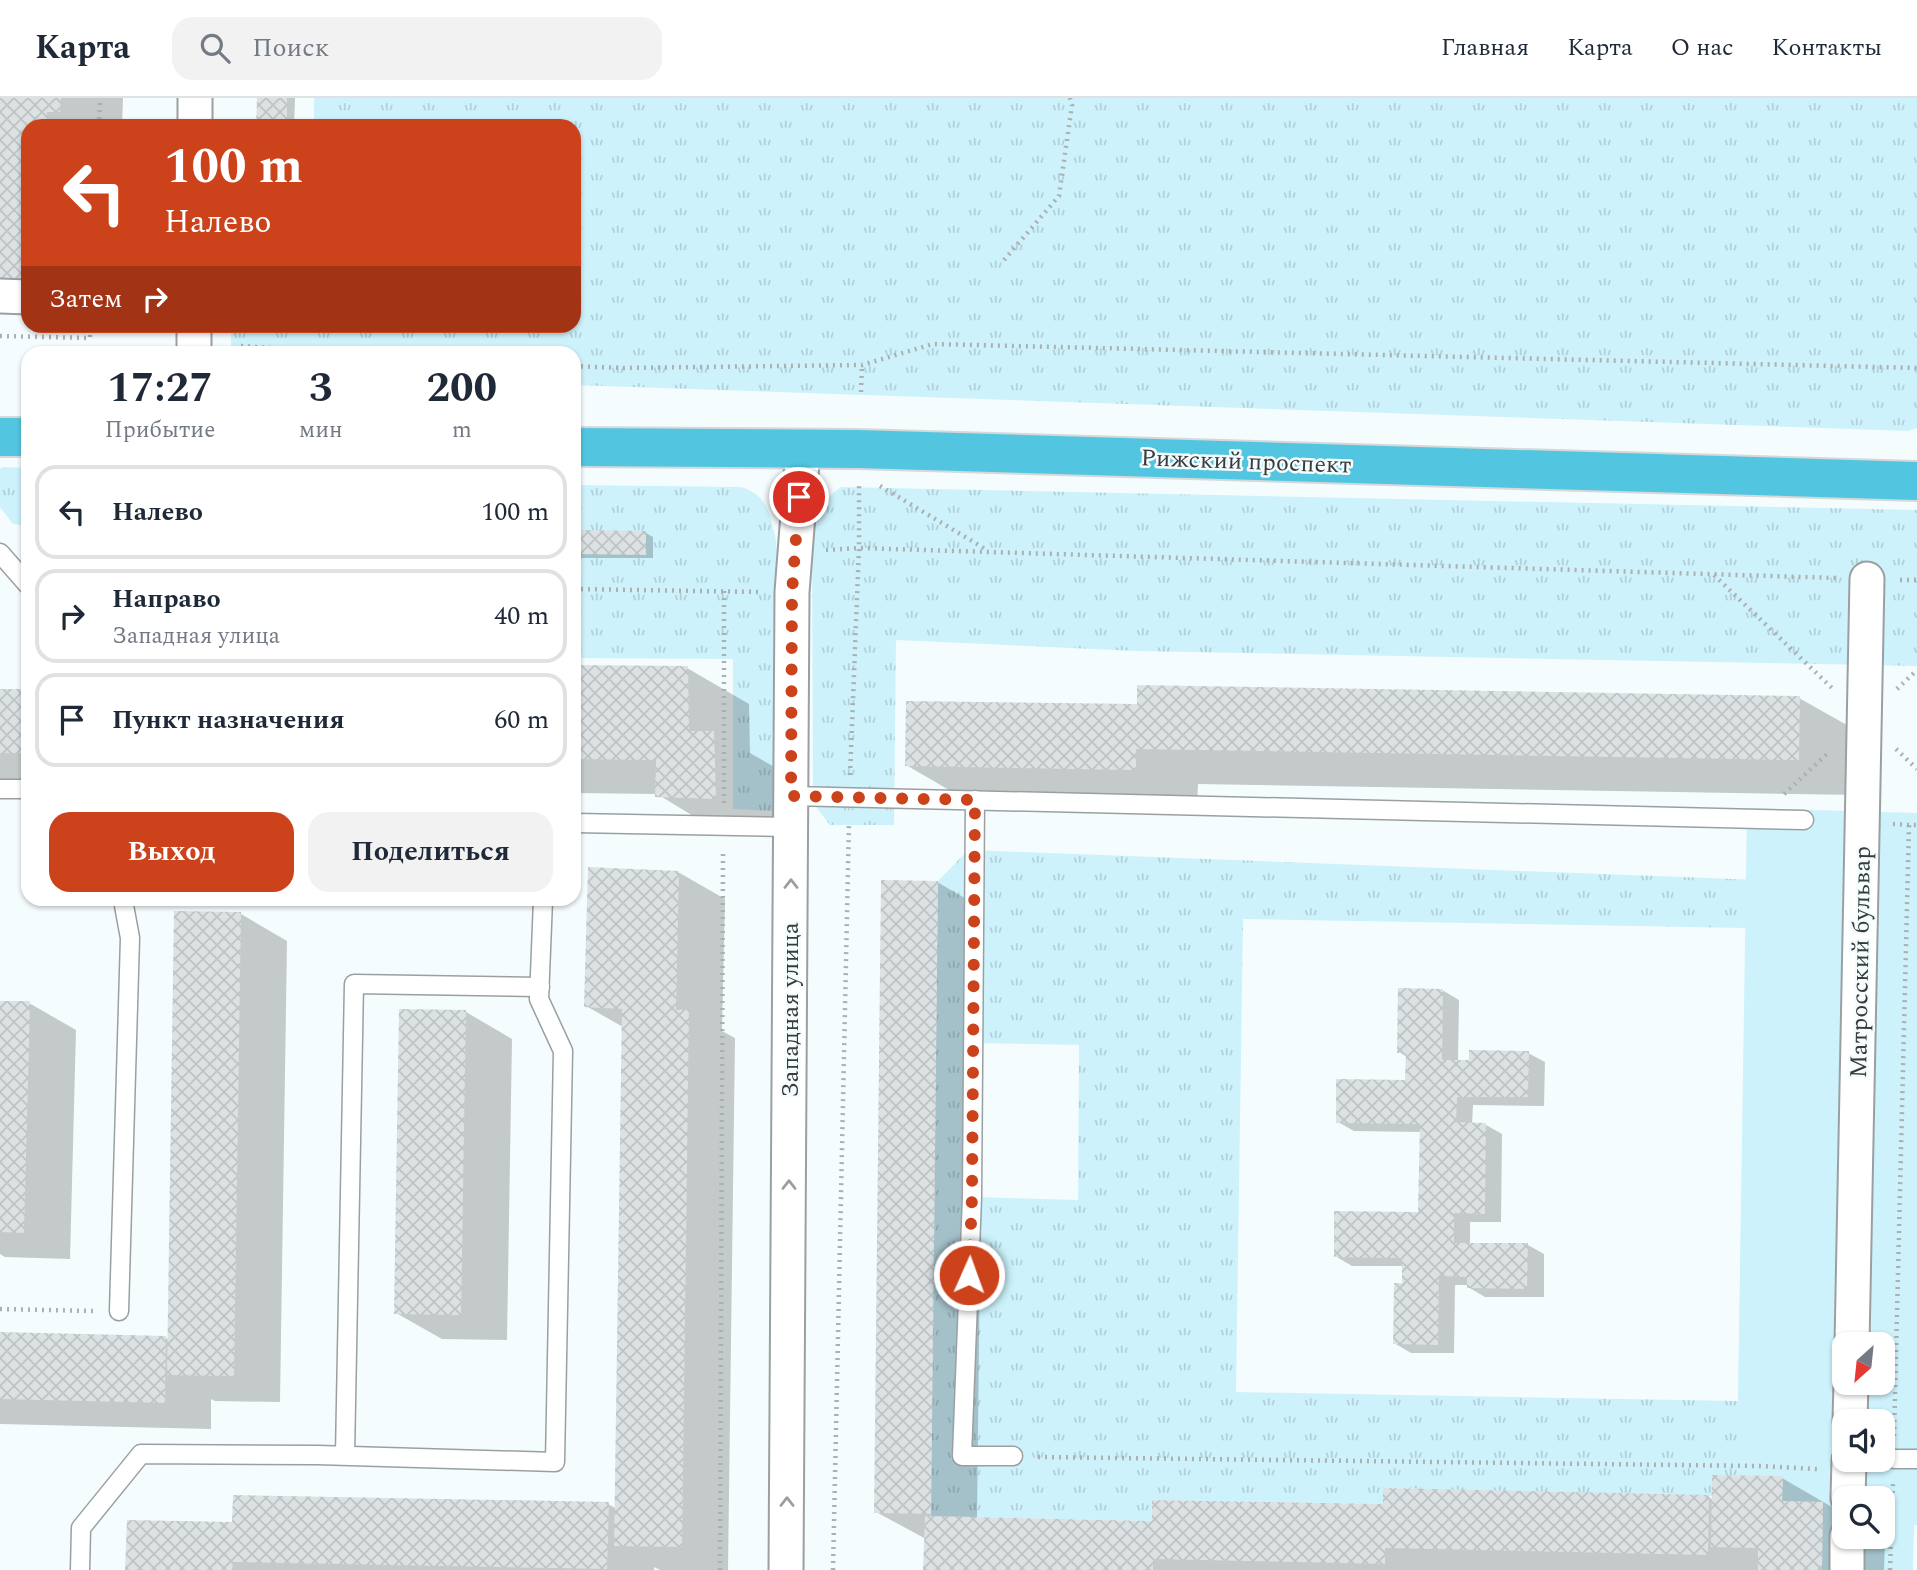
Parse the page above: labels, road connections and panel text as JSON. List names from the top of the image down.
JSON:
{
  "streets": {
    "highway": ["Рижский проспект"],
    "street": ["Матросский бульвар", "Западная улица"]
  },
  "crossings": [
    ["Рижский проспект", "Западная улица"]
  ],
  "one_way": ["Западная улица"],
  "north": "bottom left",
  "page": {
    "header": "Карта",
    "search": "Поиск",
    "nav": [
      "Главная",
      "Карта",
      "О нас",
      "Контакты"
    ],
    "turn": ["100 m", "Налево"],
    "then": "Затем",
    "eta": [
      "17:27",
      "Прибытие",
      "3",
      "мин",
      "200",
      "m"
    ],
    "list": [
      {
        "name": "Налево",
        "value": "100 m"
      },
      {
        "name": "Направо",
        "note": "Западная улица",
        "value": "40 m"
      },
      {
        "name": "Пункт назначения",
        "value": "60 m"
      }
    ],
    "buttons": ["Выход", "Поделиться"]
  }
}
